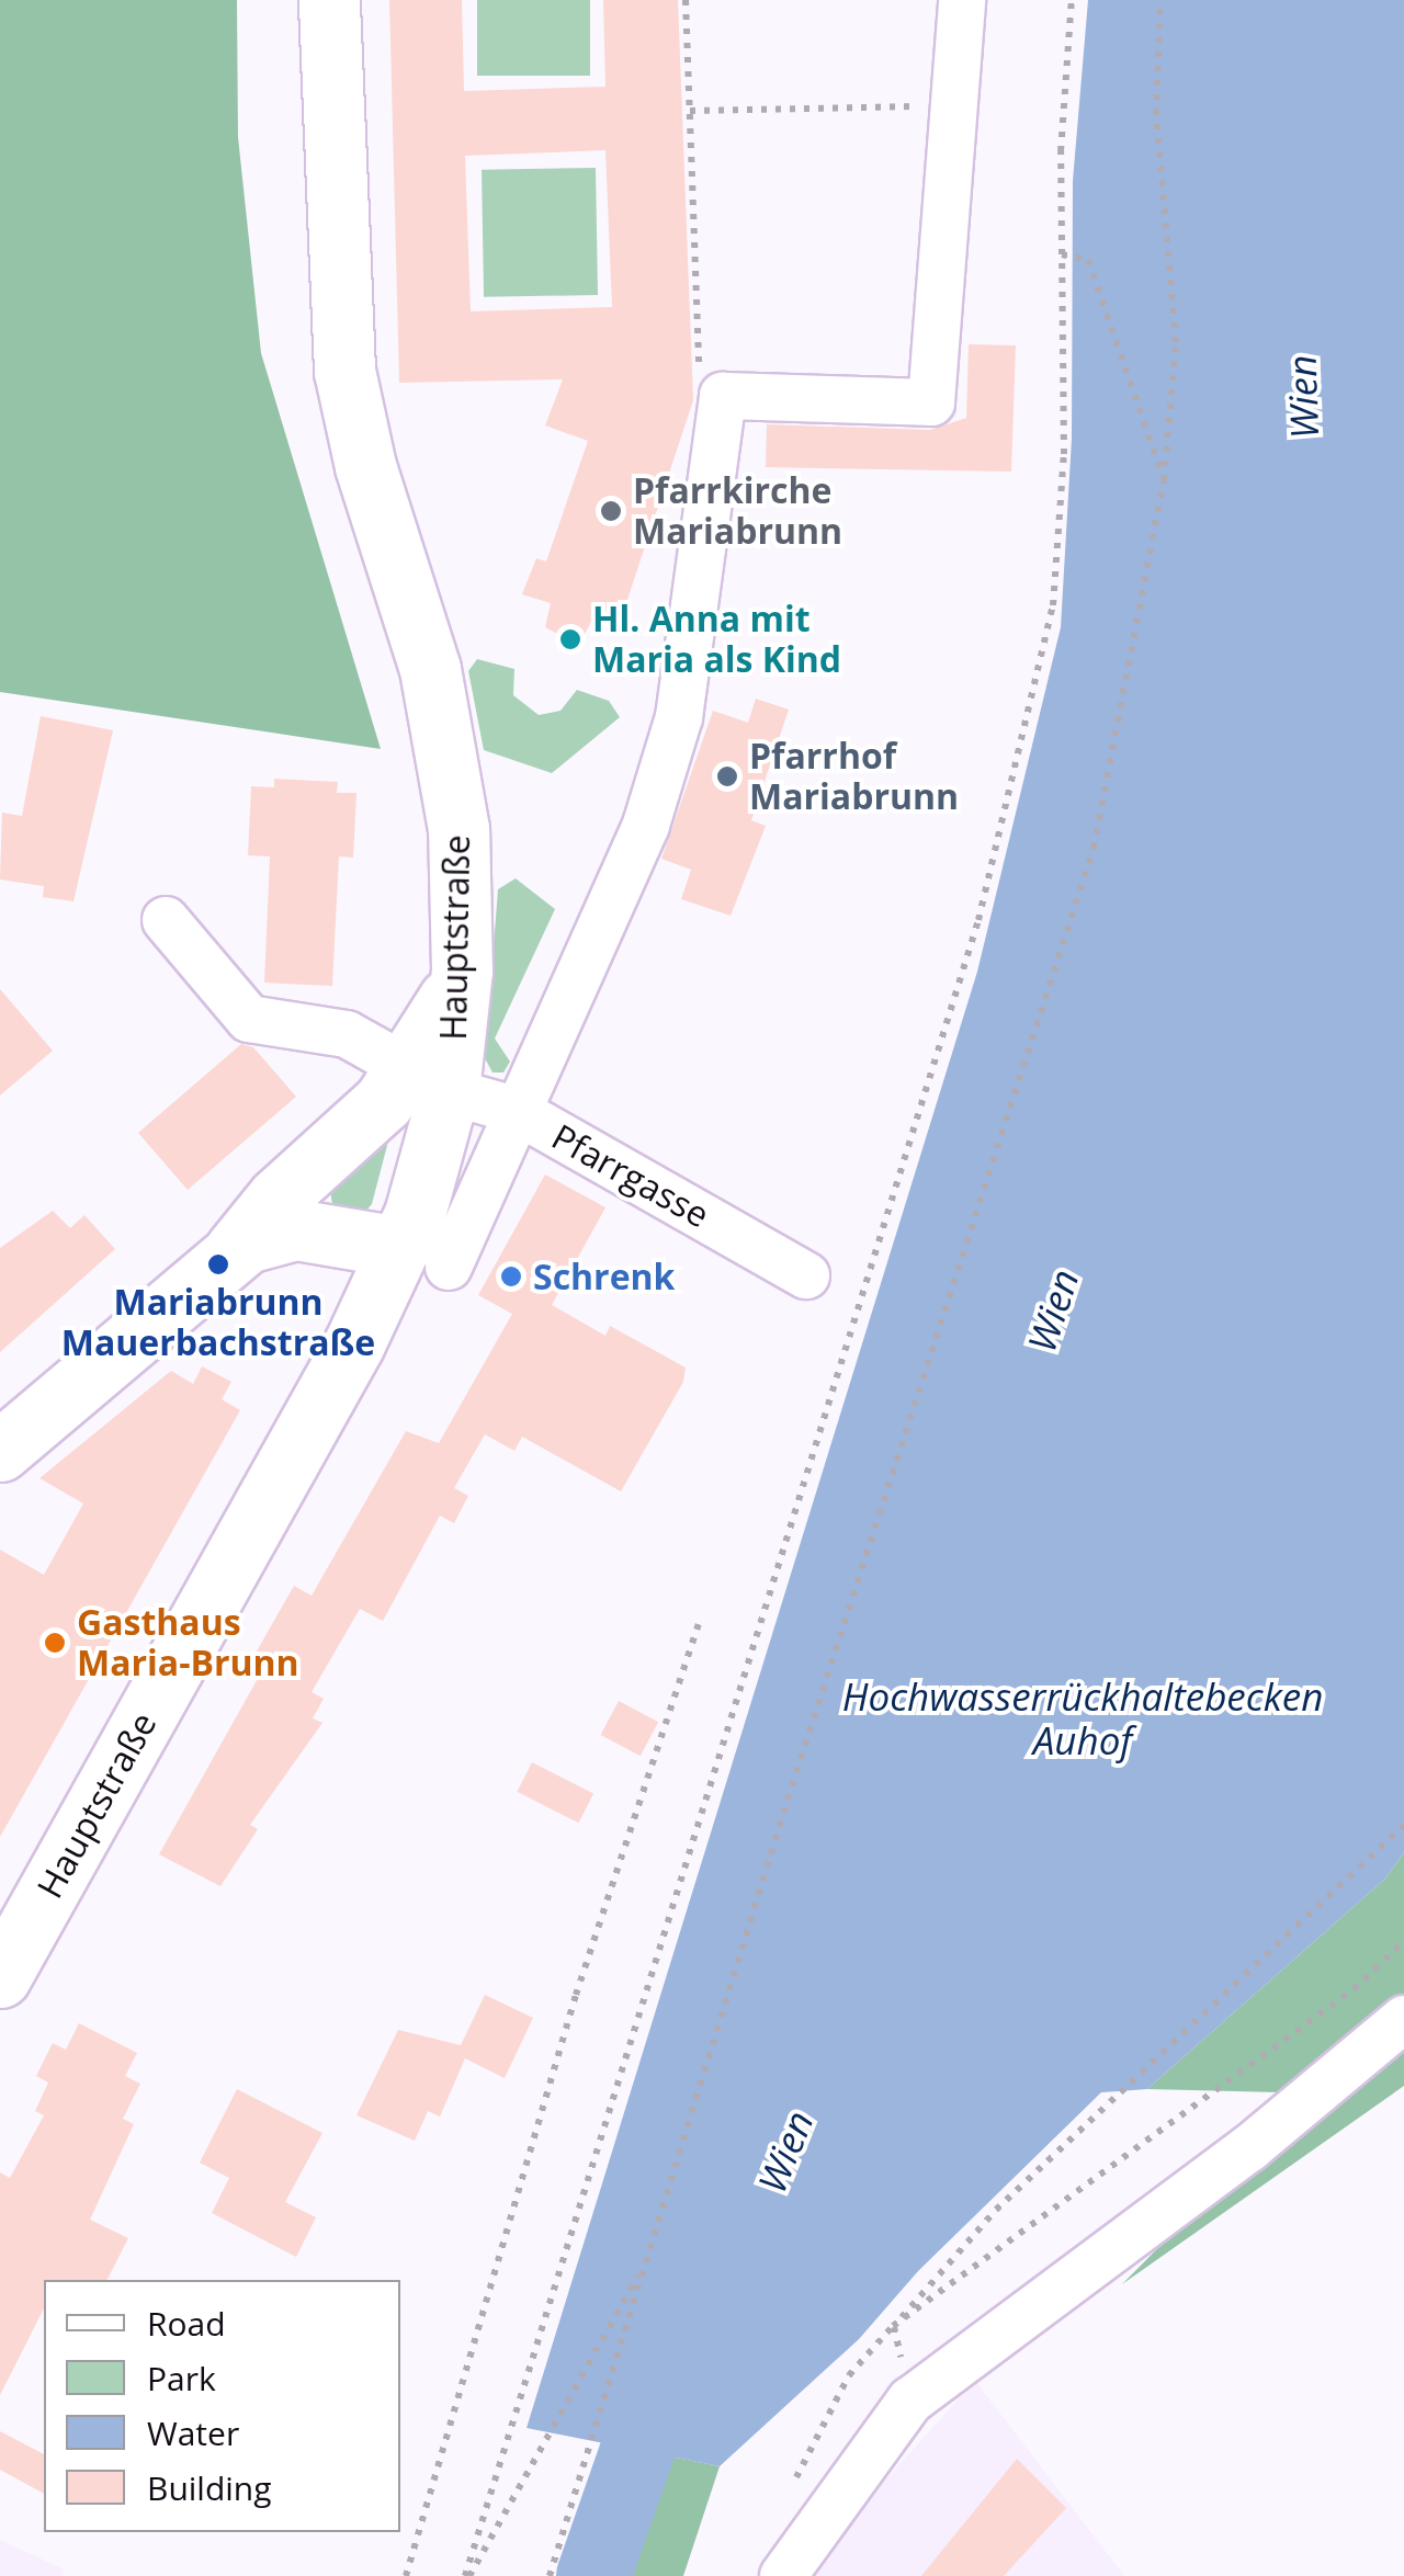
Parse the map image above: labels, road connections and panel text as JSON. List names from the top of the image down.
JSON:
{
  "streets": {
    "main road": ["Hauptstraße"],
    "street": ["Pfarrgasse"]
  },
  "crossings": [
    ["Hauptstraße", "Pfarrgasse"]
  ],
  "water": ["Wien", "Hochwasserrückhaltebecken Auhof"],
  "places": [
    "Pfarrkirche Mariabrunn",
    "Hl. Anna mit Maria als Kind",
    "Pfarrhof Mariabrunn",
    "Mariabrunn Mauerbachstraße",
    "Schrenk",
    "Gasthaus Maria-Brunn"
  ],
  "legend": [
    "Road",
    "Park",
    "Water",
    "Building"
  ]
}
